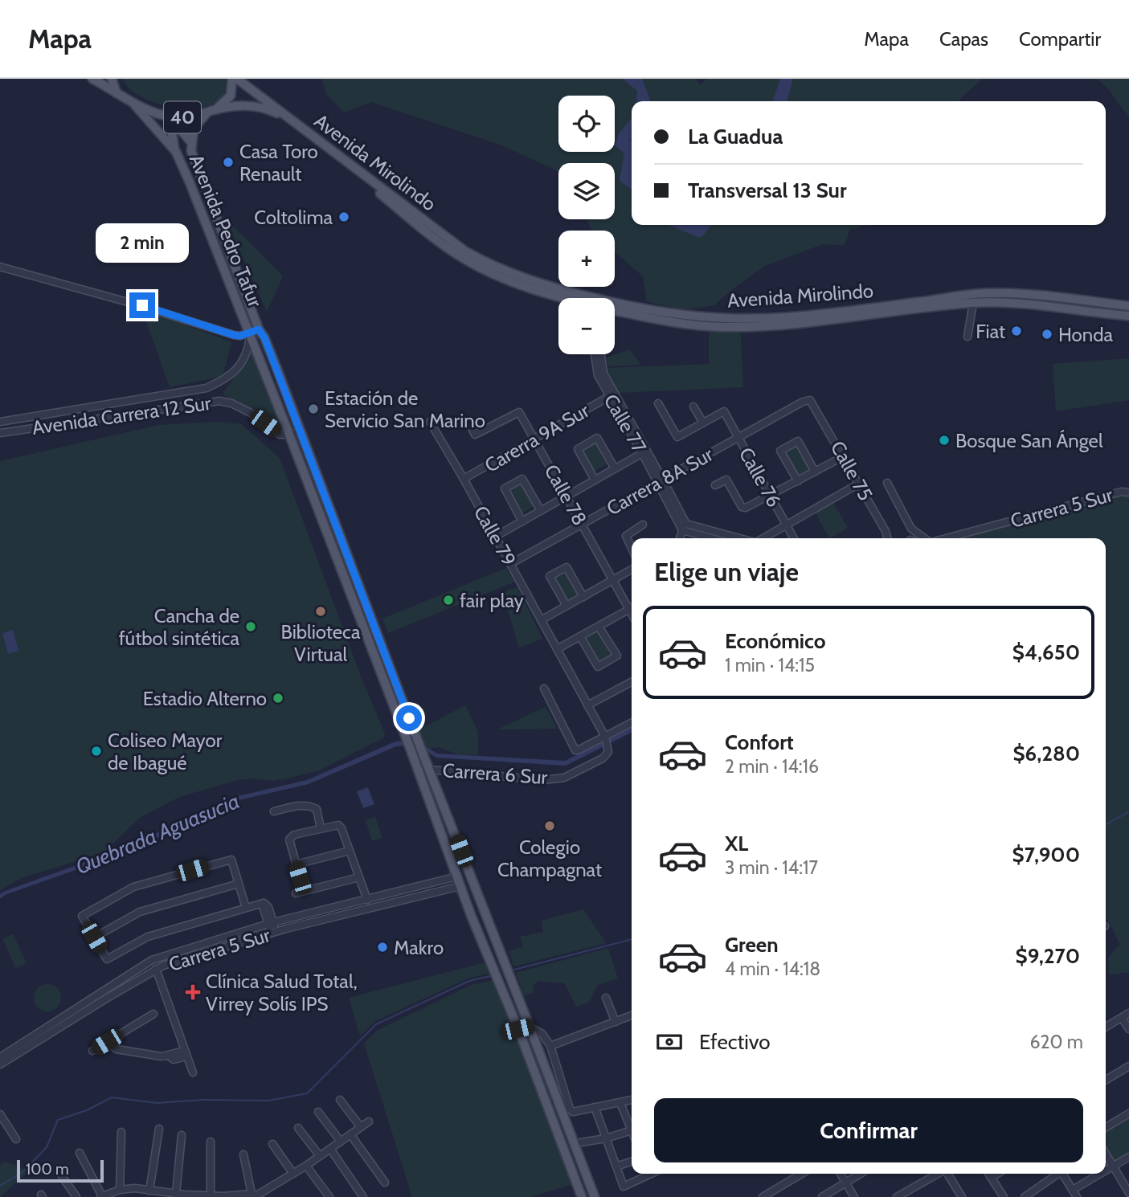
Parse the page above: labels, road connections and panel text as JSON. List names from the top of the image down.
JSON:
{
  "streets": {
    "main road": ["40", "Avenida Mirolindo", "Avenida Pedro Tafur"],
    "street": [
      "Avenida Carrera 12 Sur",
      "Calle 77",
      "Carerra 9A Sur",
      "Calle 75",
      "Calle 76",
      "Carrera 8A Sur",
      "Calle 78",
      "Carrera 5 Sur",
      "Calle 79",
      "Carrera 6 Sur"
    ]
  },
  "crossings": [
    ["40", "Avenida Mirolindo"],
    ["40", "Avenida Pedro Tafur"],
    ["Avenida Mirolindo", "Avenida Pedro Tafur"],
    ["Avenida Pedro Tafur", "Avenida Carrera 12 Sur"],
    ["Avenida Pedro Tafur", "Carrera 5 Sur"],
    ["Avenida Pedro Tafur", "Carrera 6 Sur"],
    ["Calle 77", "Carerra 9A Sur"],
    ["Calle 77", "Carrera 8A Sur"],
    ["Carerra 9A Sur", "Calle 78"],
    ["Carerra 9A Sur", "Calle 79"],
    ["Calle 75", "Carrera 8A Sur"],
    ["Calle 76", "Carrera 8A Sur"],
    ["Carrera 8A Sur", "Calle 78"],
    ["Carrera 8A Sur", "Calle 79"],
    ["Calle 79", "Carrera 6 Sur"]
  ],
  "water": ["Quebrada Aguasucia"],
  "places": {
    "other": [
      "Casa Toro Renault",
      "Coltolima",
      "Fiat",
      "Honda",
      "Estación de Servicio San Marino",
      "Bosque San Ángel",
      "fair play",
      "Biblioteca Virtual",
      "Cancha de fútbol sintética",
      "Estadio Alterno",
      "Coliseo Mayor de Ibagué",
      "Colegio Champagnat",
      "Makro"
    ],
    "health": ["Clínica Salud Total, Virrey Solís IPS"]
  },
  "scale_bar": "100 m",
  "page": {
    "header": "Mapa",
    "nav": ["Mapa", "Capas", "Compartir"],
    "map_buttons": ["+", "−"],
    "banner": ["La Guadua", "Transversal 13 Sur"],
    "bubble": "2 min",
    "heading": "Elige un viaje",
    "list": [
      {
        "name": "Económico",
        "note": "1 min · 14:15",
        "value": "$4,650"
      },
      {
        "name": "Confort",
        "note": "2 min · 14:16",
        "value": "$6,280"
      },
      {
        "name": "XL",
        "note": "3 min · 14:17",
        "value": "$7,900"
      },
      {
        "name": "Green",
        "note": "4 min · 14:18",
        "value": "$9,270"
      }
    ],
    "pay": ["Efectivo", "620 m"],
    "buttons": "Confirmar",
    "scale": "100 m"
  }
}
